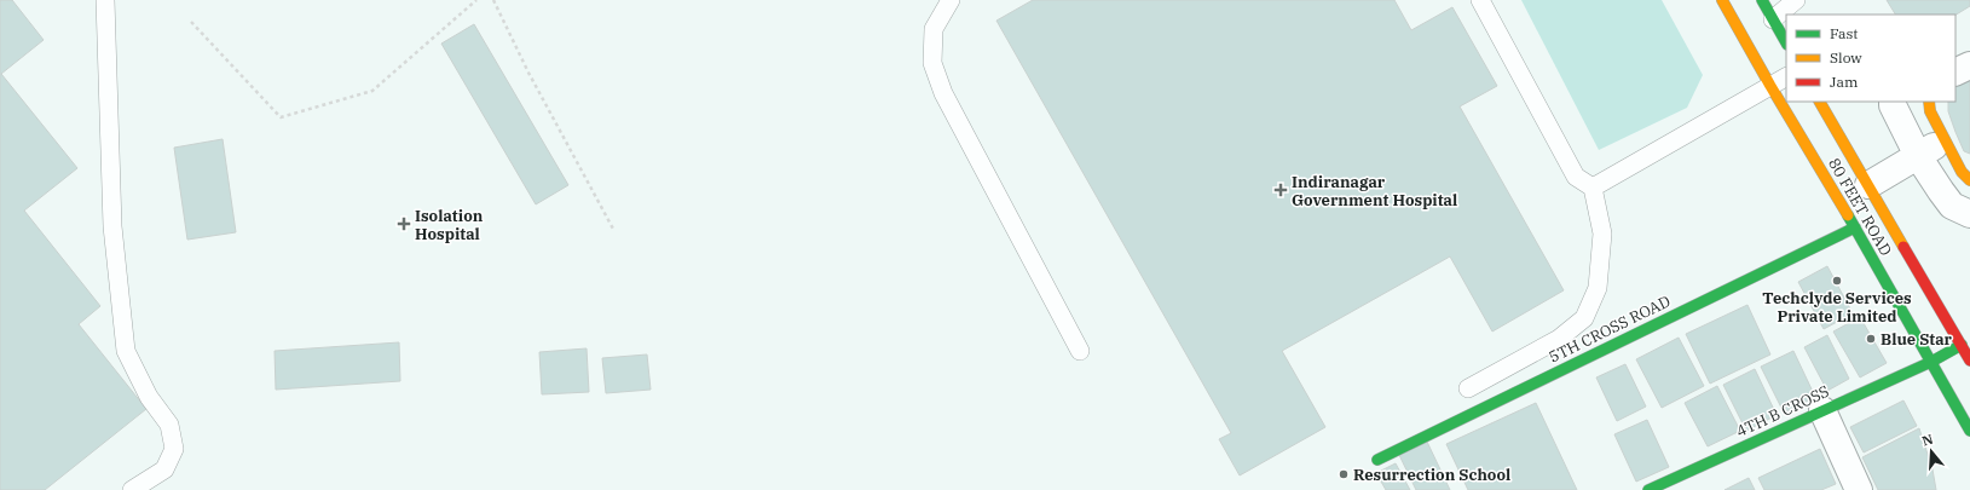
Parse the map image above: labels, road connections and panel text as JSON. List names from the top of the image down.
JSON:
{
  "streets": {
    "street": ["80 FEET ROAD", "5TH CROSS ROAD", "4TH B CROSS"]
  },
  "crossings": [
    ["80 FEET ROAD", "5TH CROSS ROAD"],
    ["80 FEET ROAD", "4TH B CROSS"]
  ],
  "places": {
    "health": ["Indiranagar Government Hospital", "Isolation Hospital"],
    "other": ["Techclyde Services Private Limited", "Blue Star", "Resurrection School"]
  },
  "legend": ["Fast", "Slow", "Jam"],
  "north": "top"
}
